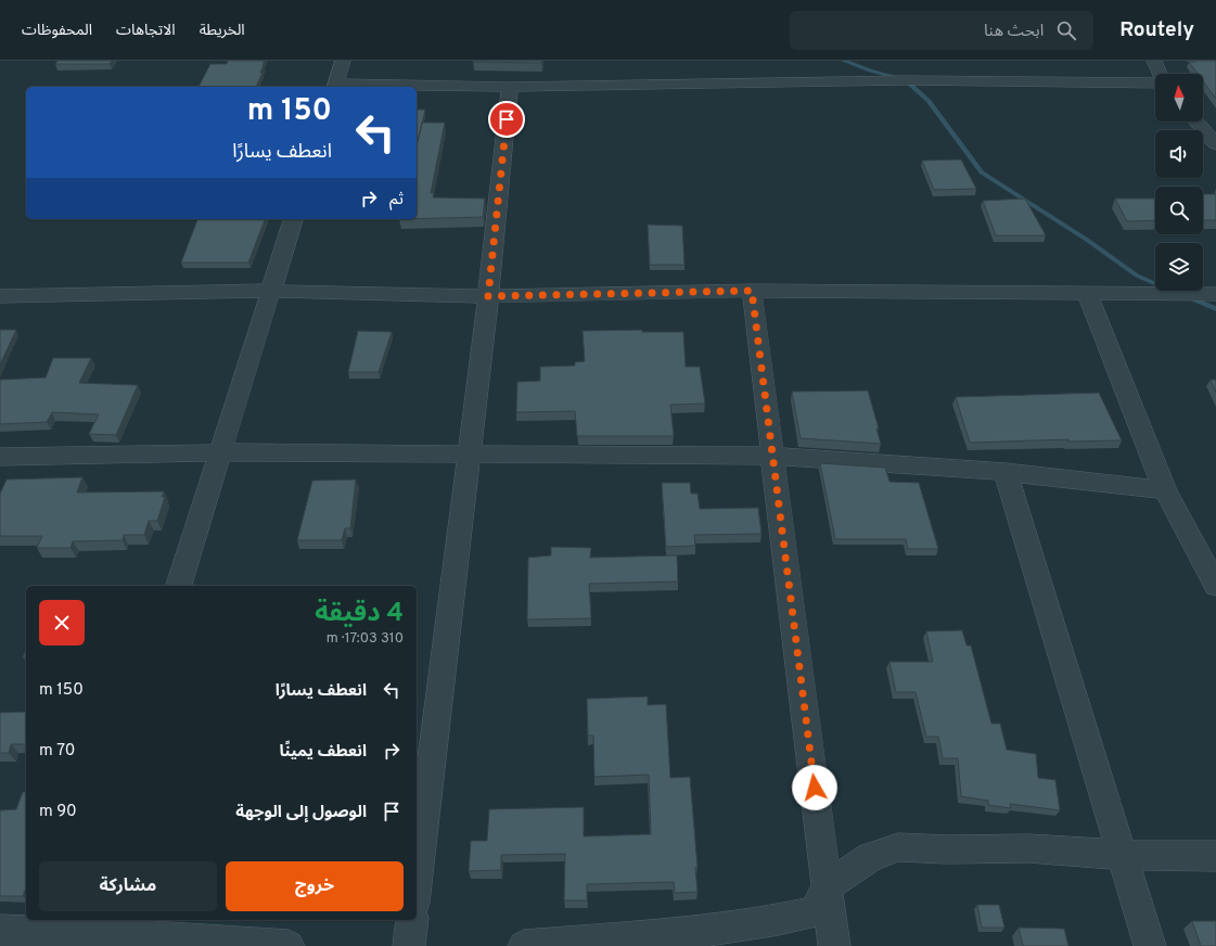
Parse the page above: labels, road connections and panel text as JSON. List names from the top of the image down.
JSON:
{
  "north": "top",
  "page": {
    "header": "Routely",
    "search": "ابحث هنا",
    "nav": ["الخريطة", "الاتجاهات", "المحفوظات"],
    "turn": ["150 m", "انعطف يسارًا"],
    "then": "ثم",
    "heading": ["4 دقيقة", "310 m · 17:03"],
    "list": [
      {
        "name": "انعطف يسارًا",
        "value": "150 m"
      },
      {
        "name": "انعطف يمينًا",
        "value": "70 m"
      },
      {
        "name": "الوصول إلى الوجهة",
        "value": "90 m"
      }
    ],
    "buttons": ["خروج", "مشاركة"]
  }
}
